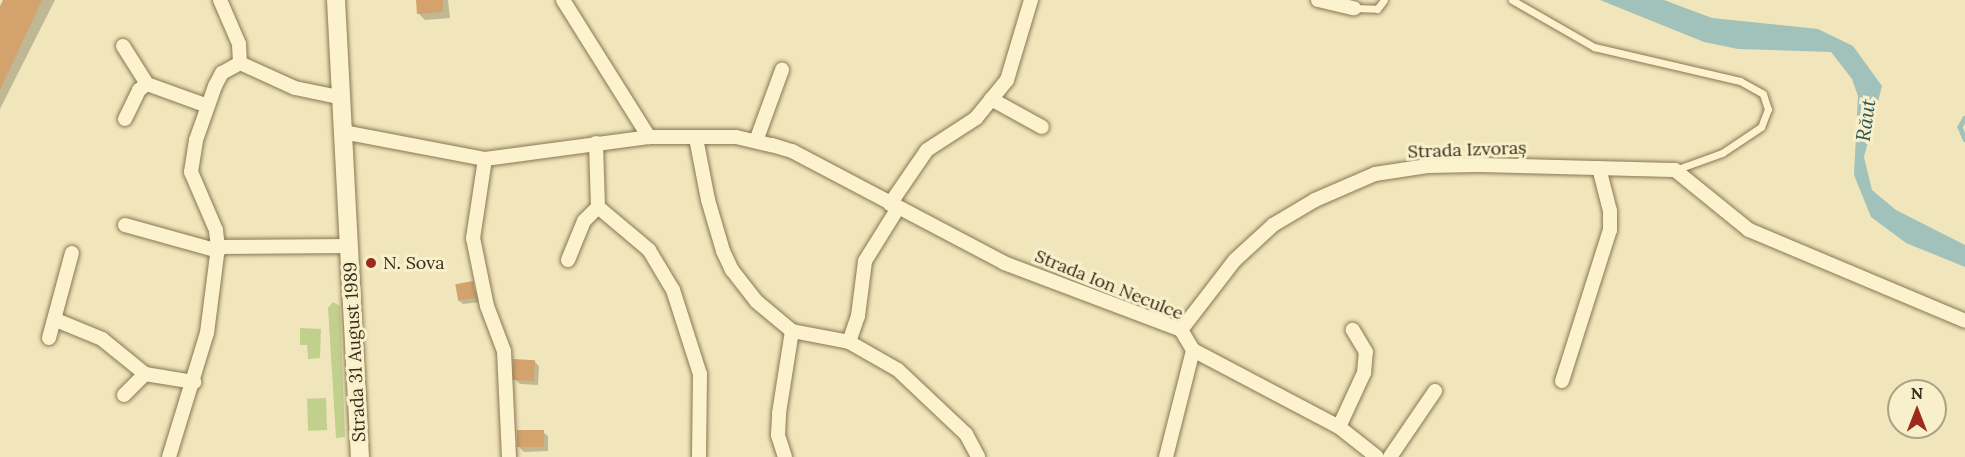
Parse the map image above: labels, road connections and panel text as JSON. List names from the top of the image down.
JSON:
{
  "streets": {
    "main road": ["Strada 31 August 1989"],
    "street": ["Strada Izvoraș", "Strada Ion Neculce"]
  },
  "crossings": [
    ["Strada Izvoraș", "Strada Ion Neculce"],
    ["Strada Ion Neculce", "Strada 31 August 1989"]
  ],
  "water": ["Răut"],
  "places": ["N. Sova"],
  "north": "top"
}
